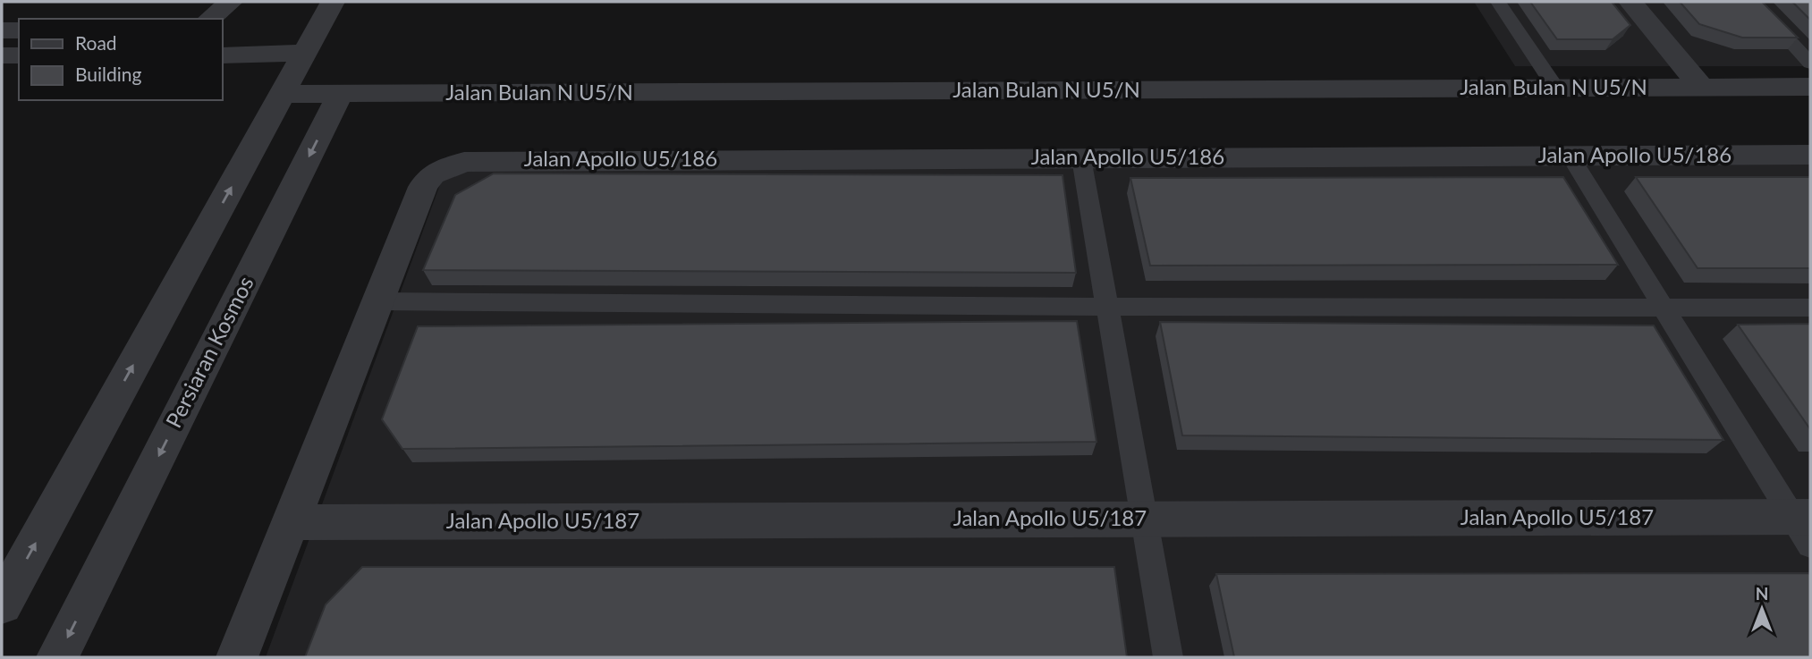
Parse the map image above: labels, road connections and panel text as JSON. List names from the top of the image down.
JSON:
{
  "streets": {
    "street": [
      "Jalan Bulan N U5/N",
      "Jalan Apollo U5/186",
      "Persiaran Kosmos",
      "Jalan Apollo U5/187"
    ]
  },
  "crossings": [
    ["Jalan Bulan N U5/N", "Persiaran Kosmos"]
  ],
  "legend": ["Road", "Building"],
  "north": "top"
}
